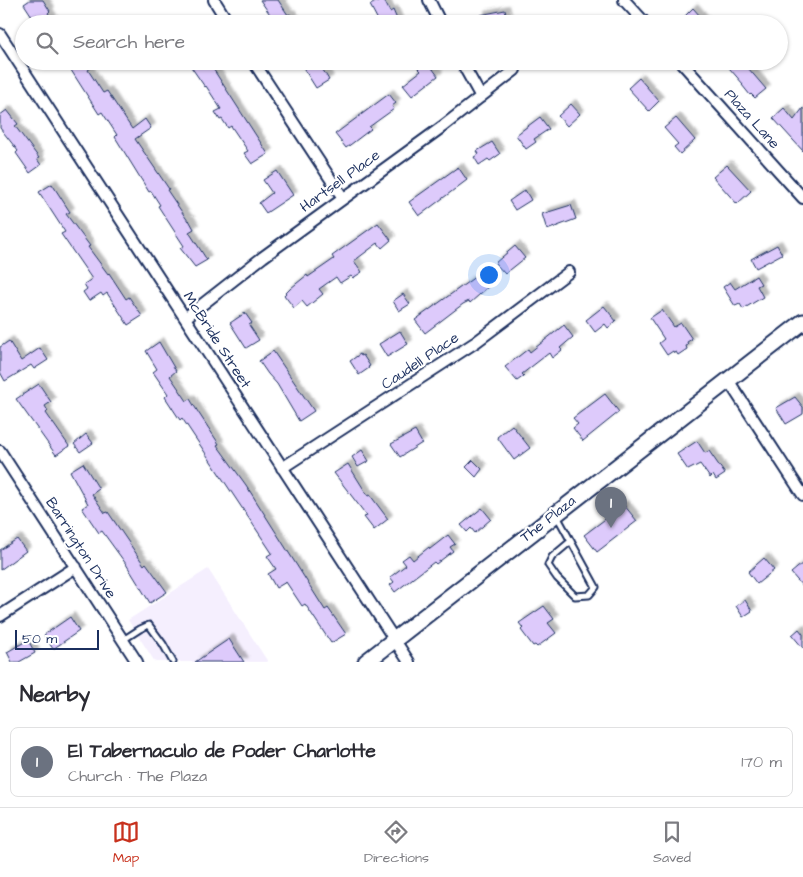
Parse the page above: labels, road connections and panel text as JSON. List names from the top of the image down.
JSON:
{
  "streets": {
    "main road": ["The Plaza"],
    "street": [
      "Plaza Lane",
      "Hartsell Place",
      "McBride Street",
      "Caudell Place",
      "Barrington Drive"
    ]
  },
  "crossings": [
    ["Hartsell Place", "McBride Street"],
    ["McBride Street", "Caudell Place"],
    ["McBride Street", "The Plaza"]
  ],
  "scale_bar": "50 m",
  "page": {
    "search": "Search here",
    "pins": "1",
    "scale": "50 m",
    "heading": "Nearby",
    "list": [
      {
        "mark": "1",
        "name": "El Tabernaculo de Poder Charlotte",
        "note": "Church · The Plaza",
        "value": "170 m"
      }
    ],
    "nav": ["Map", "Directions", "Saved"]
  }
}
